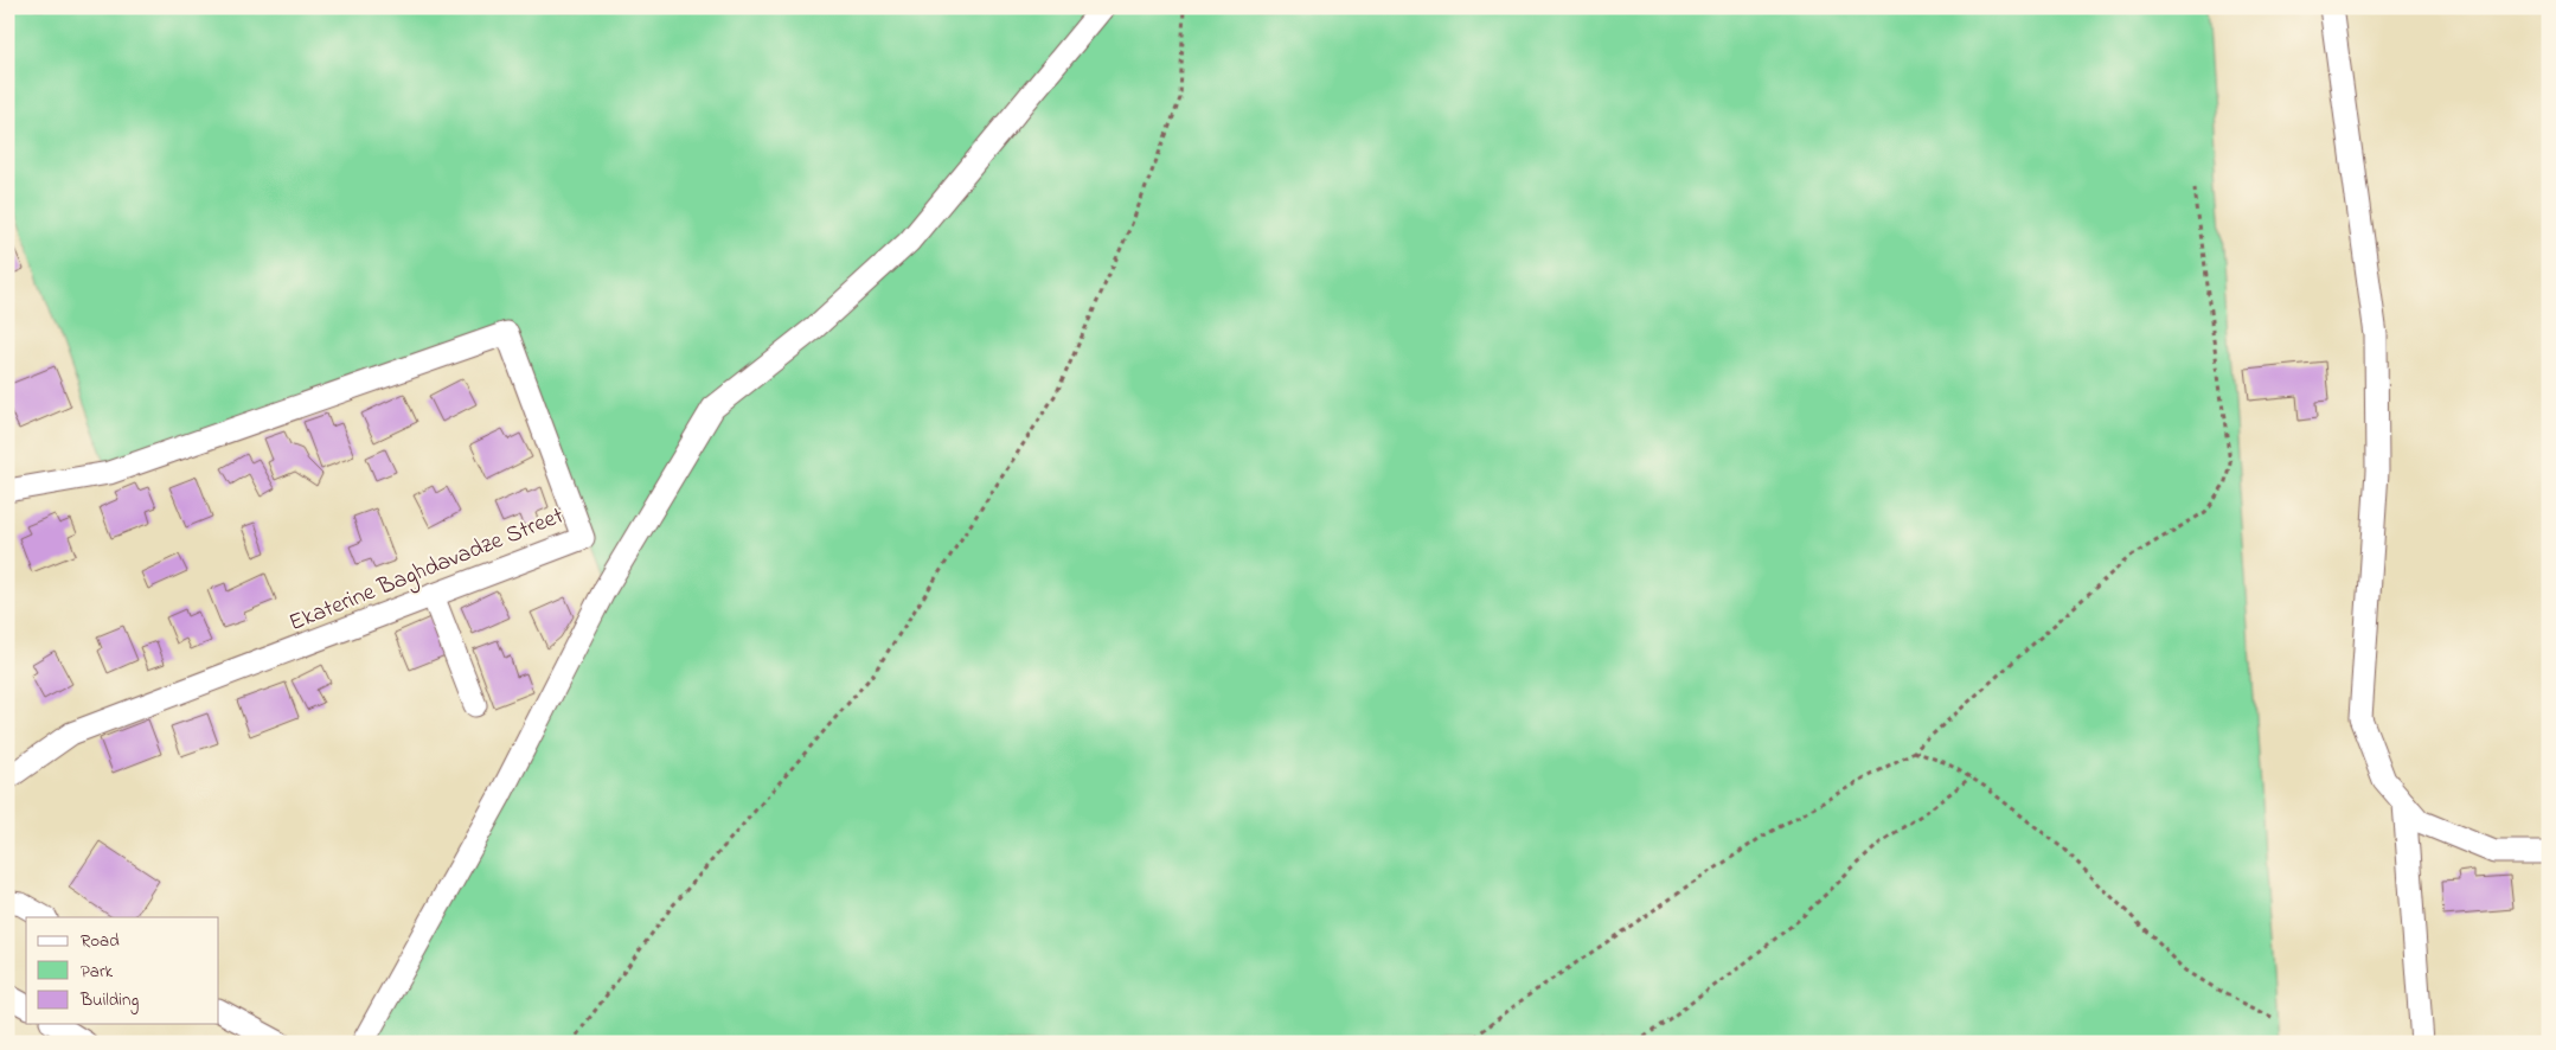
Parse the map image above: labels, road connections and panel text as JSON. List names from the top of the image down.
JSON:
{
  "streets": {
    "street": ["Ekaterine Baghdavadze Street"]
  },
  "legend": ["Road", "Park", "Building"]
}
